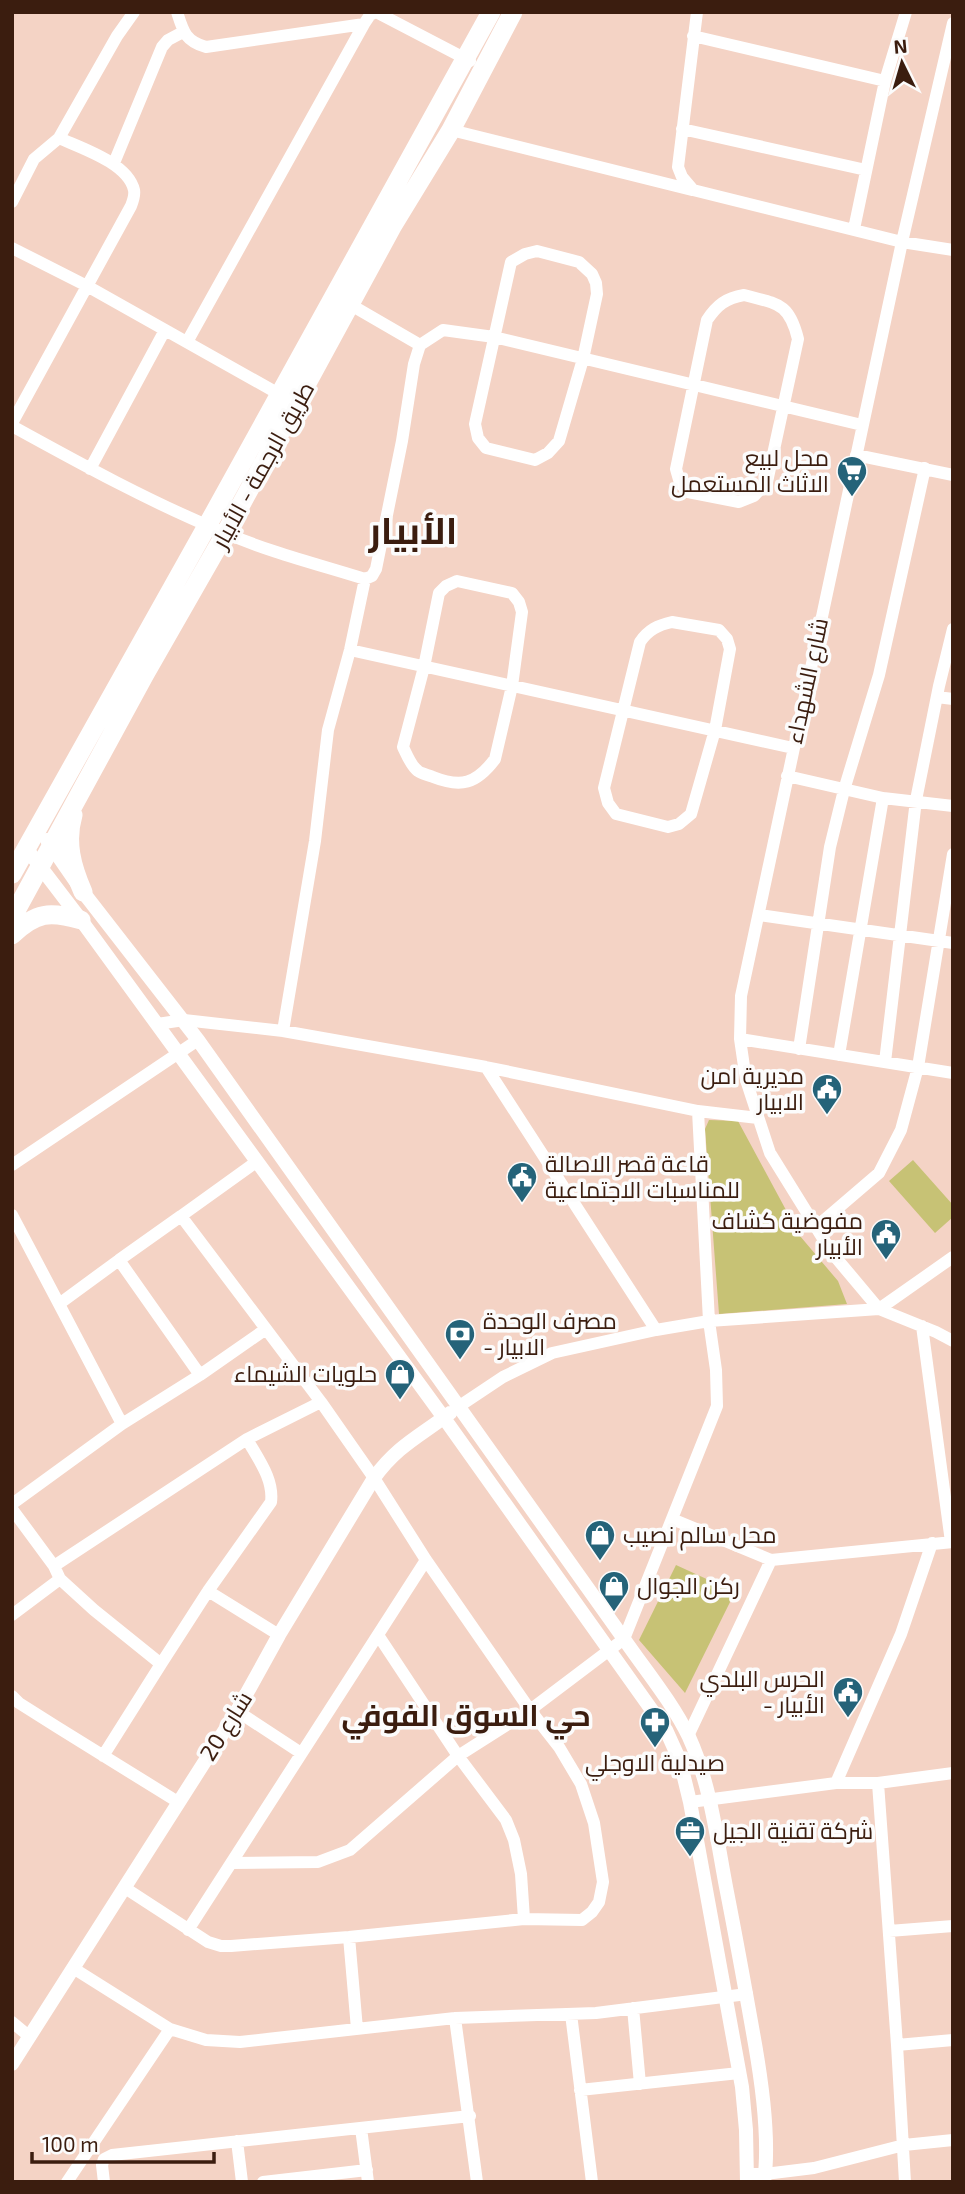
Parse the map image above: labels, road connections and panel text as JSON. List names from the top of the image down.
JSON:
{
  "streets": {
    "highway": ["طريق الرجمة - الأبيار"],
    "street": ["شارع الشهداء", "شارع 20"]
  },
  "districts": ["الأبيار", "حي السوق الفوفي"],
  "places": {
    "supermarket": ["محل لبيع الاثاث المستعمل"],
    "public building": [
      "مديرية امن الابيار",
      "قاعة قصر الاصالة للمناسبات الاجتماعية",
      "مفوضية كشاف الأبيار",
      "الحرس البلدي - الأبيار"
    ],
    "bank": ["مصرف الوحدة - الابيار"],
    "shop": ["حلويات الشيماء", "محل سالم نصيب", "ركن الجوال"],
    "pharmacy": ["صيدلية الاوجلي"],
    "office": ["شركة تقنية الجيل"]
  },
  "scale_bar": "100 m",
  "north": "top"
}
